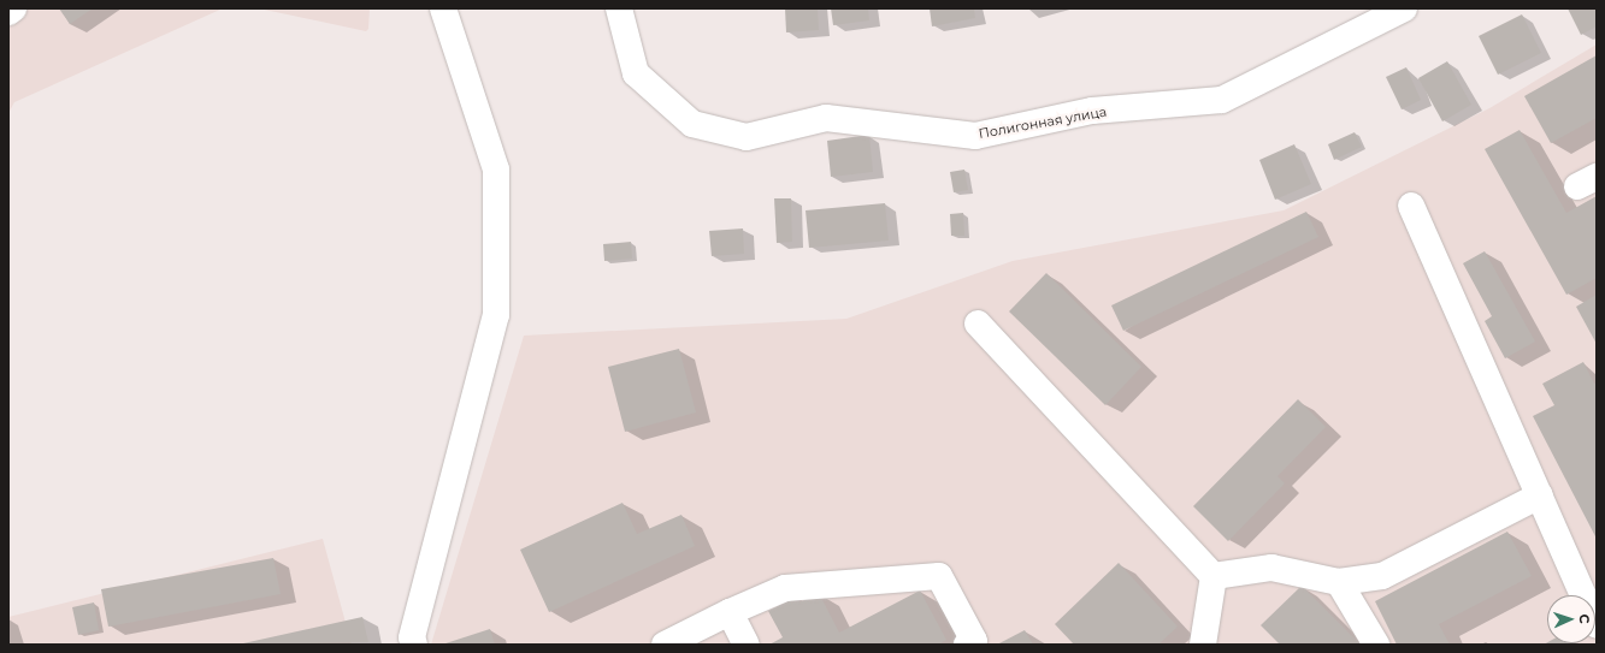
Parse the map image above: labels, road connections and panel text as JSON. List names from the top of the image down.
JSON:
{
  "streets": {
    "street": ["Полигонная улица"]
  },
  "north": "right"
}
